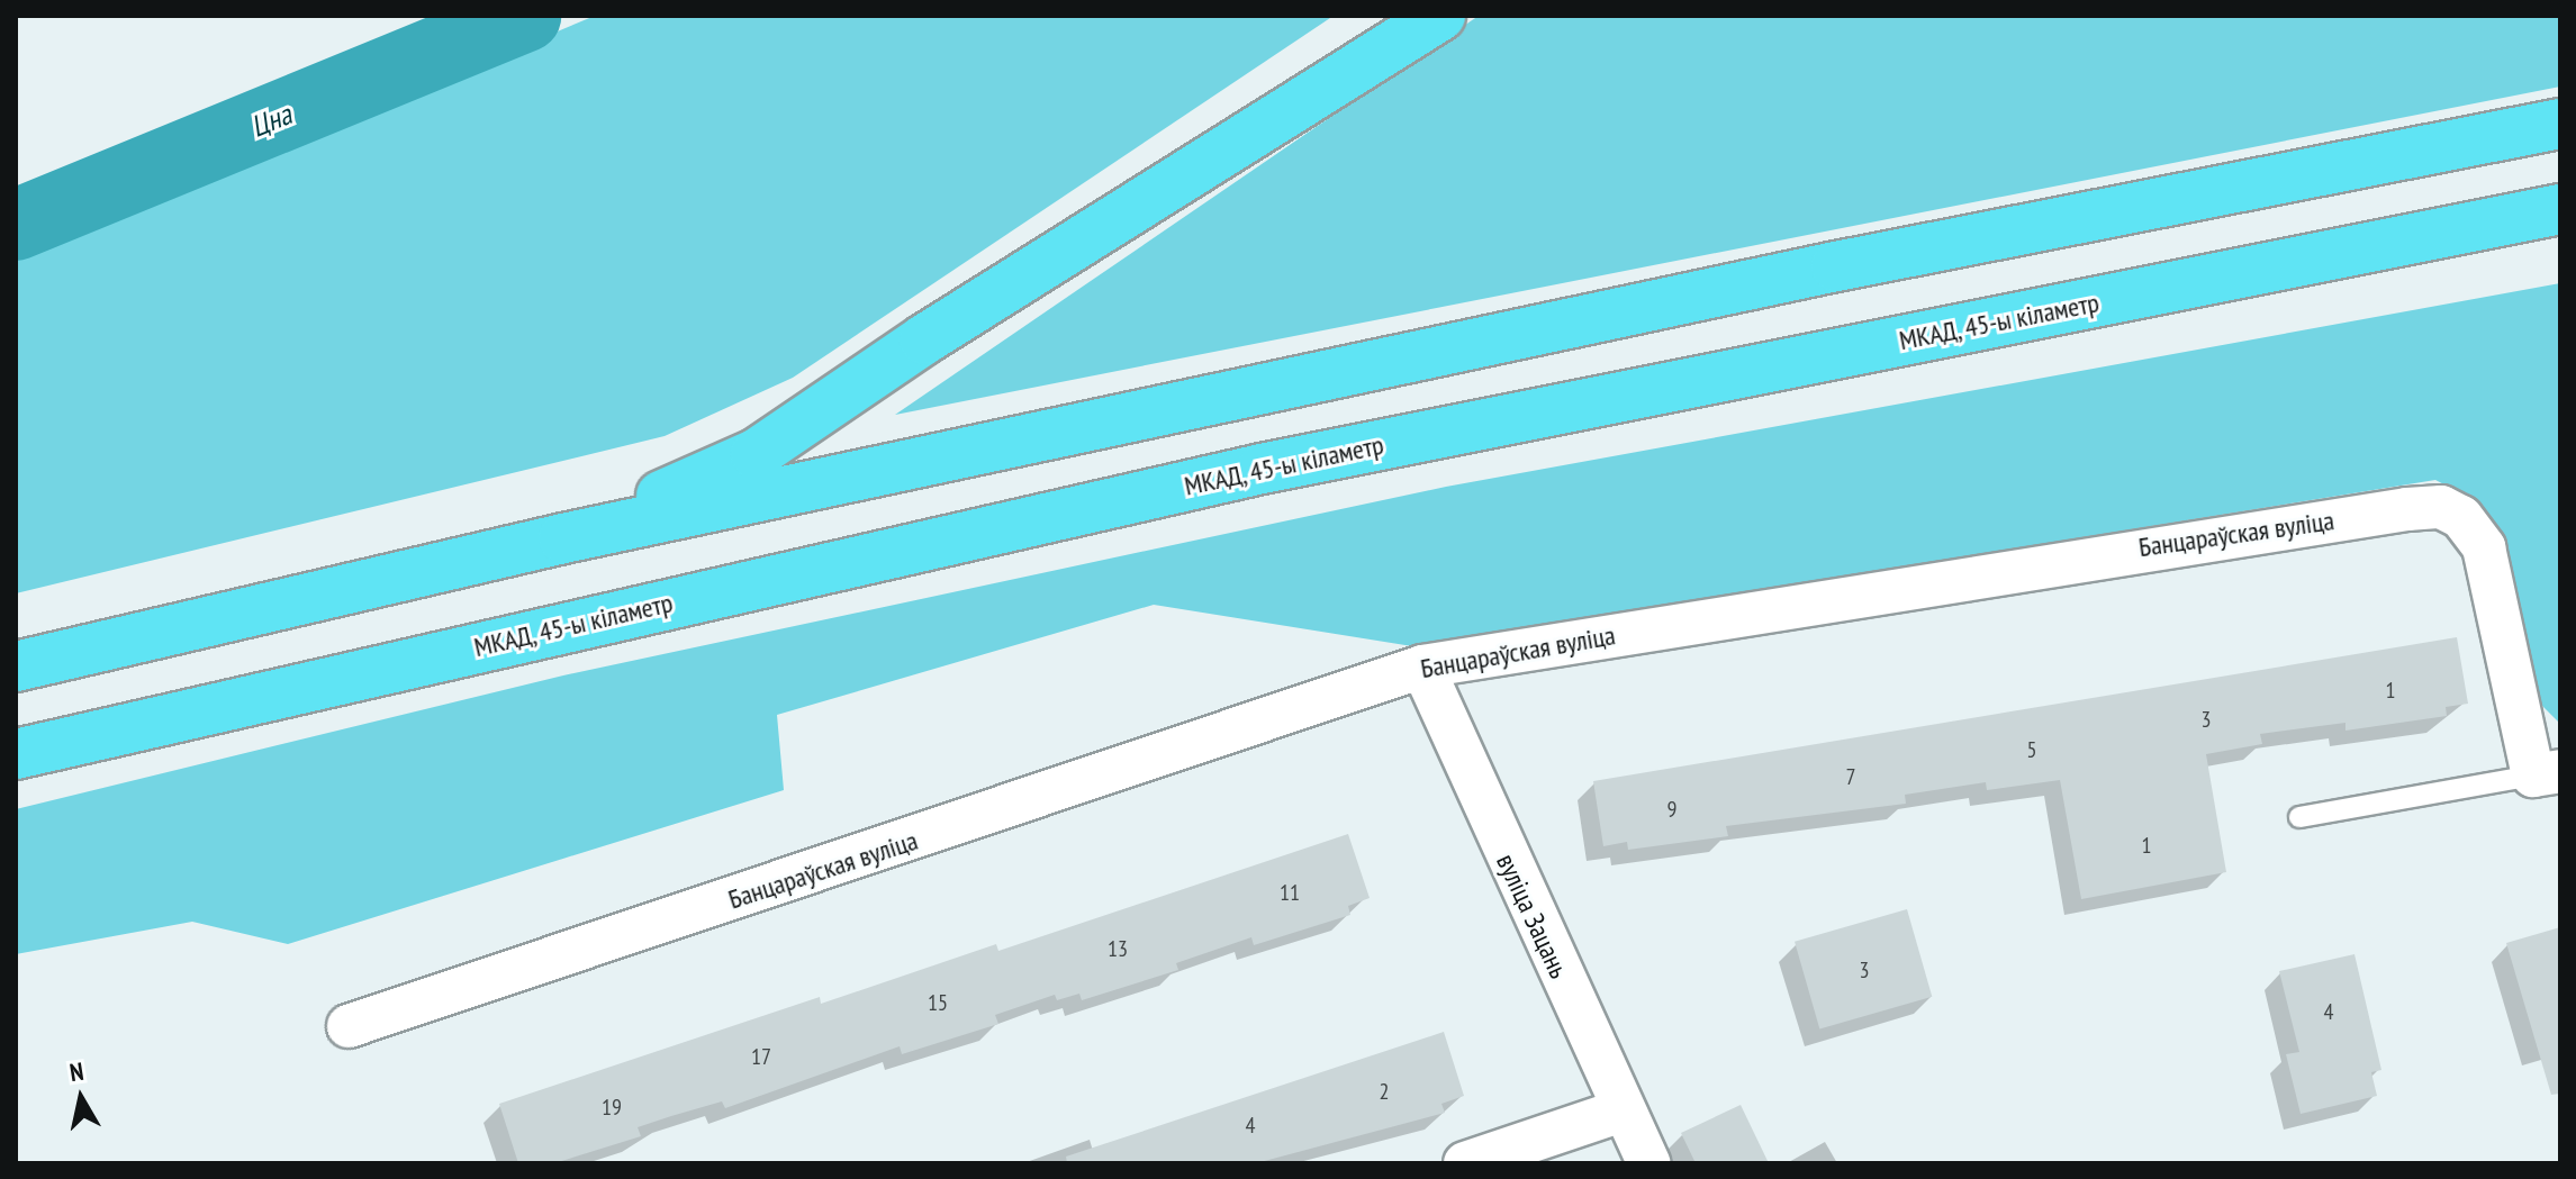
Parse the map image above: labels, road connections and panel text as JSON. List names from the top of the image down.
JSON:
{
  "streets": {
    "highway": ["МКАД, 45-ы кіламетр"],
    "street": ["Банцараўская вуліца", "вуліца Зацань"]
  },
  "crossings": [
    ["Банцараўская вуліца", "вуліца Зацань"]
  ],
  "water": ["Цна"],
  "house_numbers": [
    "1",
    "3",
    "5",
    "7",
    "9",
    "1",
    "11",
    "13",
    "3",
    "15",
    "4",
    "17",
    "2",
    "19",
    "4"
  ],
  "north": "top"
}
